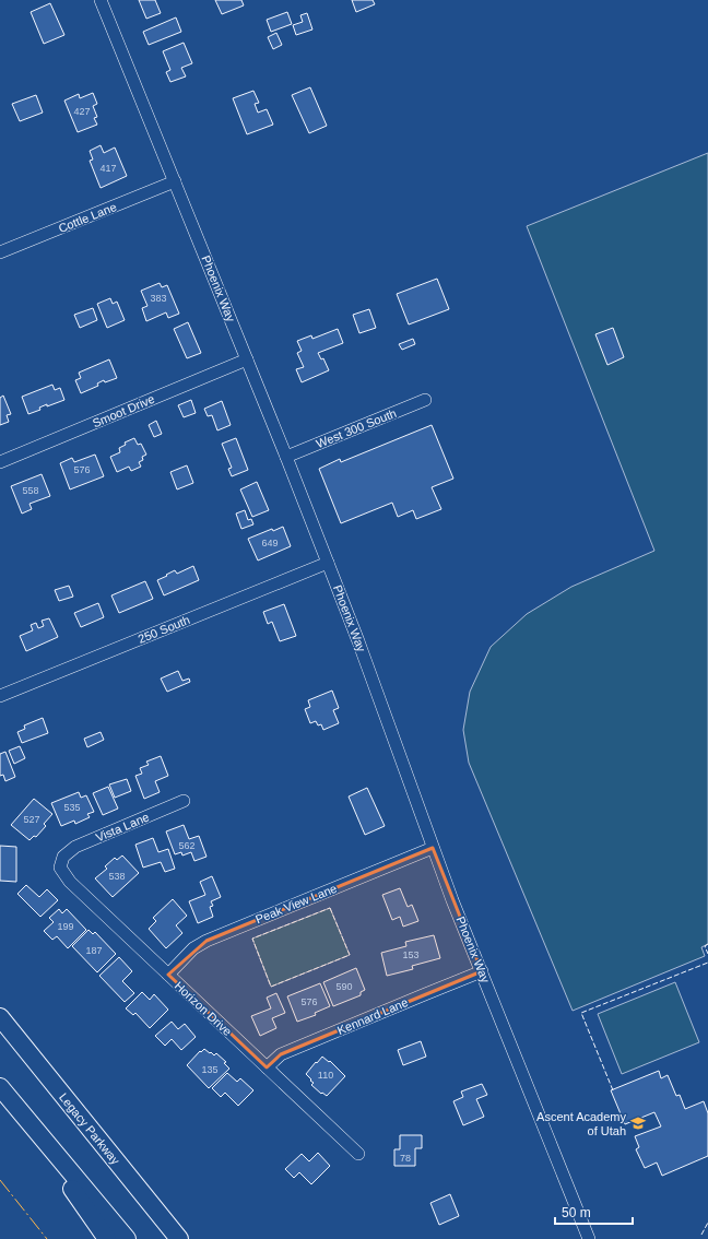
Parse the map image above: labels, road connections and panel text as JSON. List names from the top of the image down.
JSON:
{
  "streets": {
    "highway": ["Legacy Parkway"],
    "street": [
      "Cottle Lane",
      "Phoenix Way",
      "Smoot Drive",
      "West 300 South",
      "250 South",
      "Vista Lane",
      "Peak View Lane",
      "Horizon Drive",
      "Kennard Lane"
    ]
  },
  "crossings": [
    ["Cottle Lane", "Phoenix Way"],
    ["Phoenix Way", "Smoot Drive"],
    ["Phoenix Way", "West 300 South"],
    ["Phoenix Way", "250 South"],
    ["Phoenix Way", "Peak View Lane"],
    ["Phoenix Way", "Kennard Lane"],
    ["Vista Lane", "Horizon Drive"],
    ["Peak View Lane", "Horizon Drive"],
    ["Horizon Drive", "Kennard Lane"]
  ],
  "places": {
    "school or university": ["Ascent Academy of Utah"]
  },
  "house_numbers": [
    "427",
    "417",
    "383",
    "576",
    "558",
    "649",
    "535",
    "527",
    "562",
    "538",
    "199",
    "187",
    "153",
    "590",
    "576",
    "135",
    "110",
    "78"
  ],
  "scale_bar": "50 m"
}
